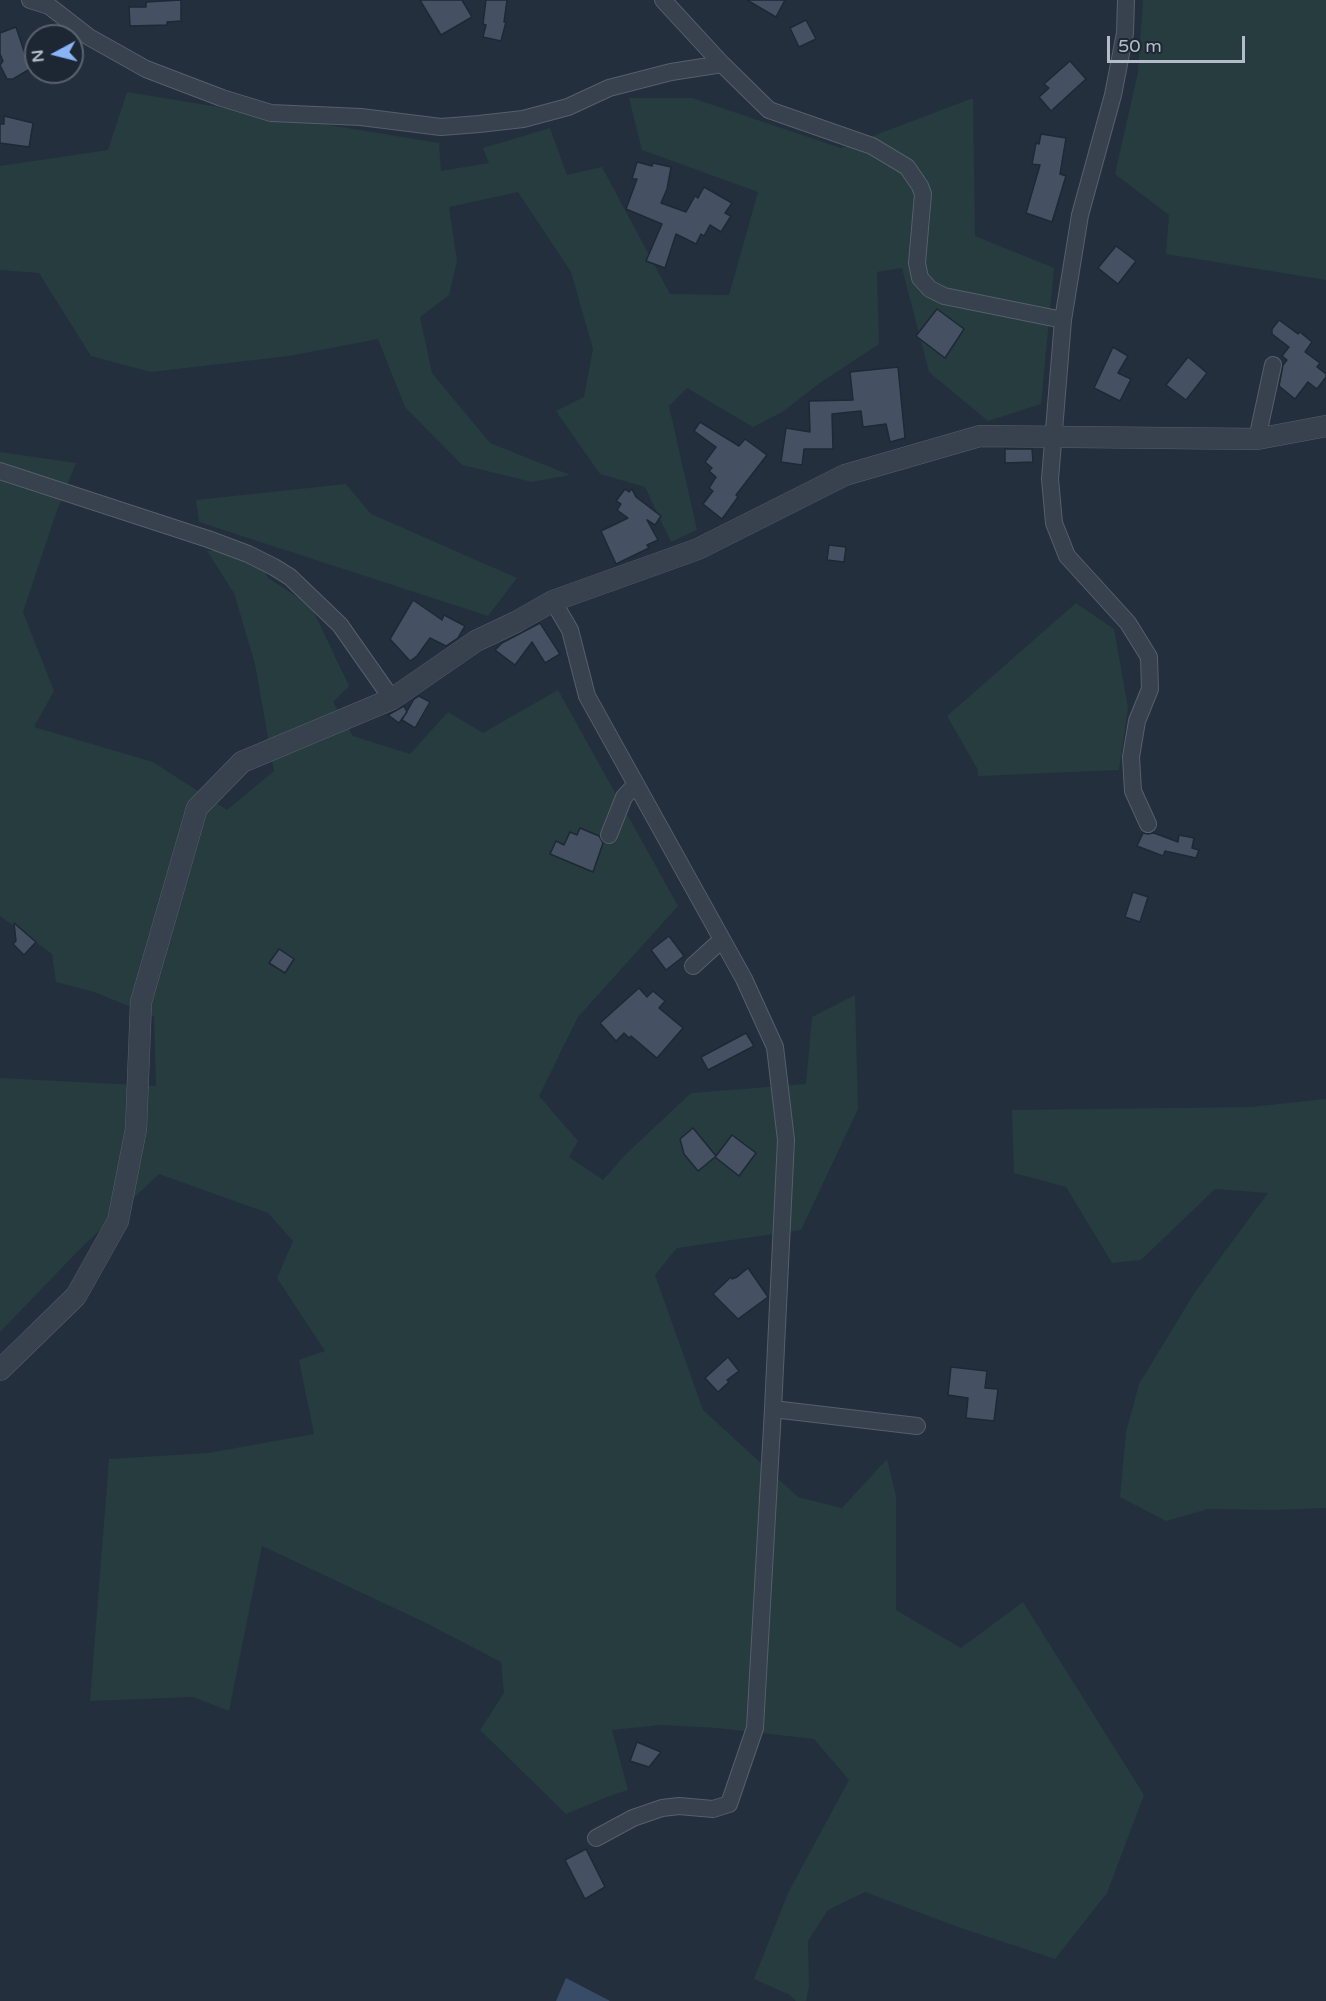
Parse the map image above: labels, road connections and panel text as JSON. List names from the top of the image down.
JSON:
{
  "scale_bar": "50 m",
  "north": "left"
}
